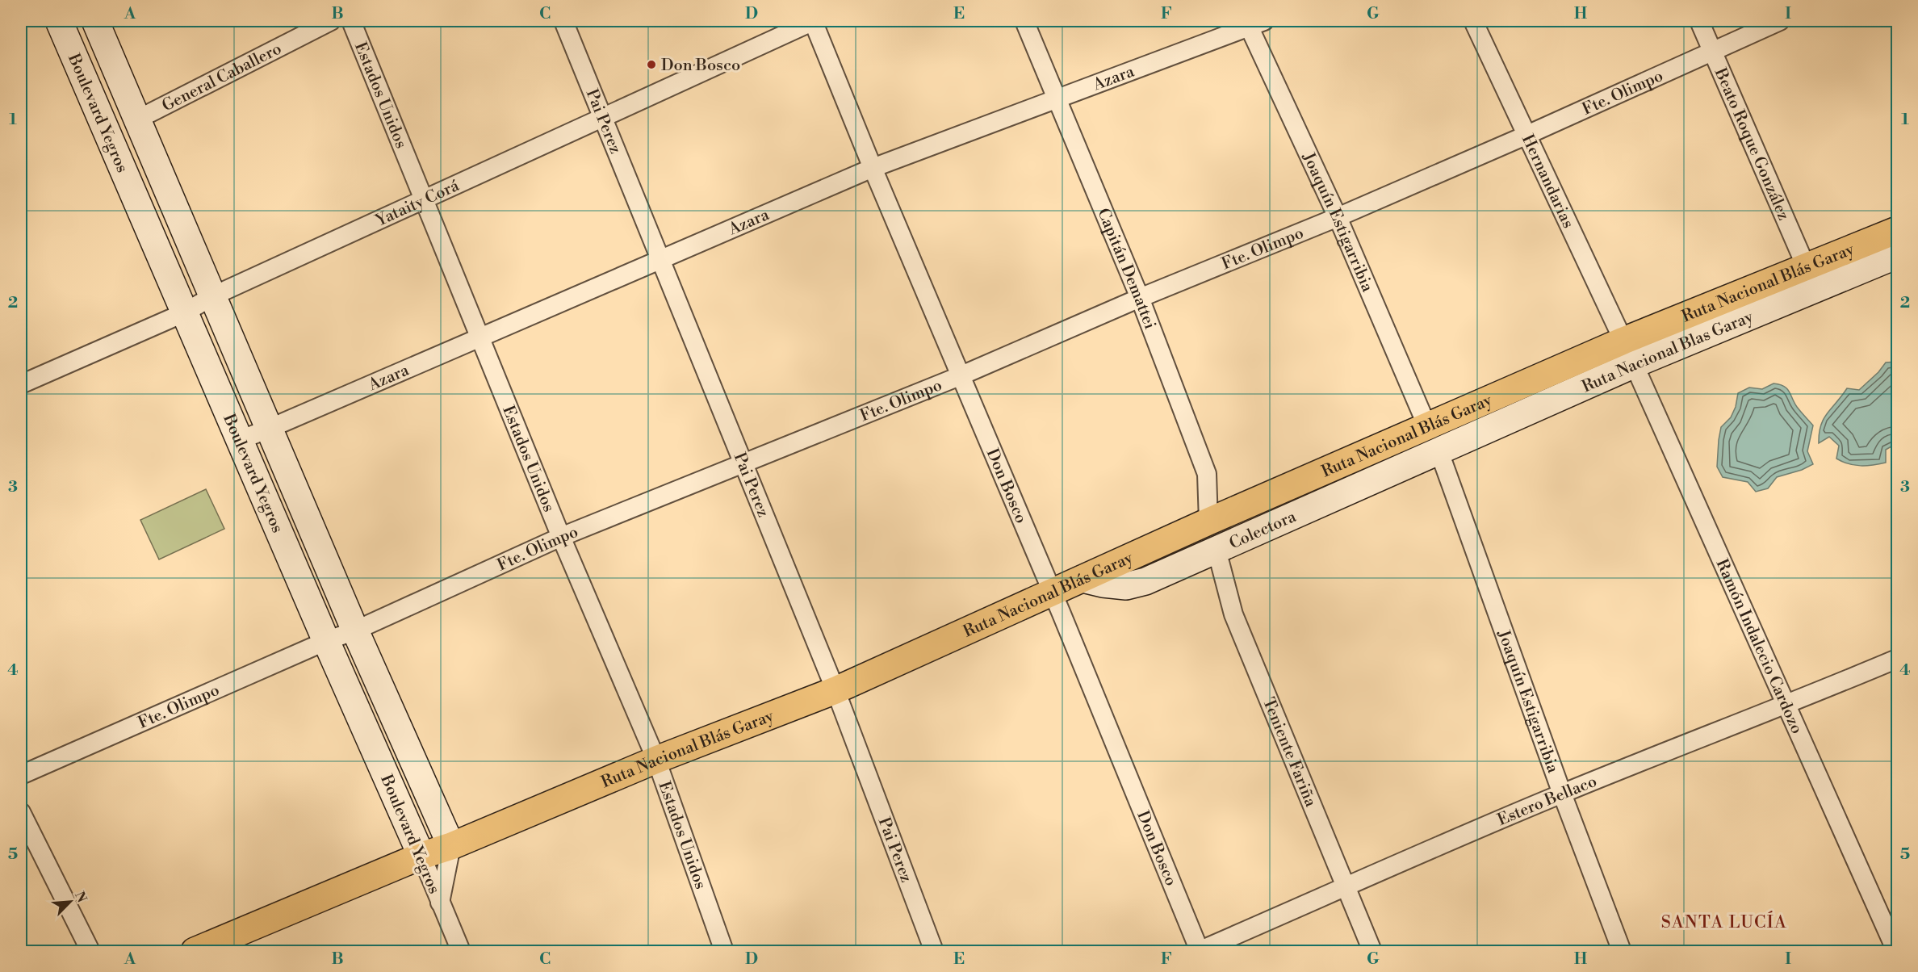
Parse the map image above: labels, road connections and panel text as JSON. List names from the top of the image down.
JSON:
{
  "streets": {
    "highway": ["Ruta Nacional Blás Garay"],
    "main road": ["Boulevard Yegros", "Ruta Nacional Blas Garay", "Colectora"],
    "street": [
      "General Caballero",
      "Azara",
      "Fte. Olimpo",
      "Estados Unidos",
      "Pai Perez",
      "Beato Roque González",
      "Hernandarias",
      "Yataity Corá",
      "Joaquín Estigarribia",
      "Capitán Demattei",
      "Don Bosco",
      "Ramón Indalecio Cardozo",
      "Teniente Fariña",
      "Estero Bellaco"
    ]
  },
  "crossings": [
    ["General Caballero", "Boulevard Yegros"],
    ["Azara", "Estados Unidos"],
    ["Azara", "Boulevard Yegros"],
    ["Azara", "Pai Perez"],
    ["Azara", "Joaquín Estigarribia"],
    ["Azara", "Capitán Demattei"],
    ["Azara", "Don Bosco"],
    ["Fte. Olimpo", "Estados Unidos"],
    ["Fte. Olimpo", "Boulevard Yegros"],
    ["Fte. Olimpo", "Pai Perez"],
    ["Fte. Olimpo", "Beato Roque González"],
    ["Fte. Olimpo", "Hernandarias"],
    ["Fte. Olimpo", "Joaquín Estigarribia"],
    ["Fte. Olimpo", "Capitán Demattei"],
    ["Fte. Olimpo", "Don Bosco"],
    ["Estados Unidos", "Yataity Corá"],
    ["Estados Unidos", "Ruta Nacional Blás Garay"],
    ["Boulevard Yegros", "Yataity Corá"],
    ["Boulevard Yegros", "Ruta Nacional Blás Garay"],
    ["Pai Perez", "Yataity Corá"],
    ["Pai Perez", "Ruta Nacional Blás Garay"],
    ["Beato Roque González", "Ruta Nacional Blás Garay"],
    ["Hernandarias", "Ruta Nacional Blás Garay"],
    ["Hernandarias", "Ruta Nacional Blas Garay"],
    ["Hernandarias", "Ramón Indalecio Cardozo"],
    ["Yataity Corá", "Don Bosco"],
    ["Joaquín Estigarribia", "Ruta Nacional Blás Garay"],
    ["Joaquín Estigarribia", "Ruta Nacional Blas Garay"],
    ["Joaquín Estigarribia", "Colectora"],
    ["Joaquín Estigarribia", "Estero Bellaco"],
    ["Capitán Demattei", "Ruta Nacional Blás Garay"],
    ["Ruta Nacional Blás Garay", "Ruta Nacional Blas Garay"],
    ["Ruta Nacional Blás Garay", "Don Bosco"],
    ["Ruta Nacional Blás Garay", "Colectora"],
    ["Ruta Nacional Blás Garay", "Ramón Indalecio Cardozo"],
    ["Ruta Nacional Blas Garay", "Colectora"],
    ["Ruta Nacional Blas Garay", "Ramón Indalecio Cardozo"],
    ["Don Bosco", "Estero Bellaco"],
    ["Colectora", "Teniente Fariña"],
    ["Ramón Indalecio Cardozo", "Estero Bellaco"],
    ["Teniente Fariña", "Estero Bellaco"]
  ],
  "districts": ["SANTA LUCÍA"],
  "places": ["Don Bosco"],
  "north": "top right",
  "grid": {
    "columns": [
      "A",
      "B",
      "C",
      "D",
      "E",
      "F",
      "G",
      "H",
      "I"
    ],
    "rows": [
      "1",
      "2",
      "3",
      "4",
      "5"
    ]
  }
}
